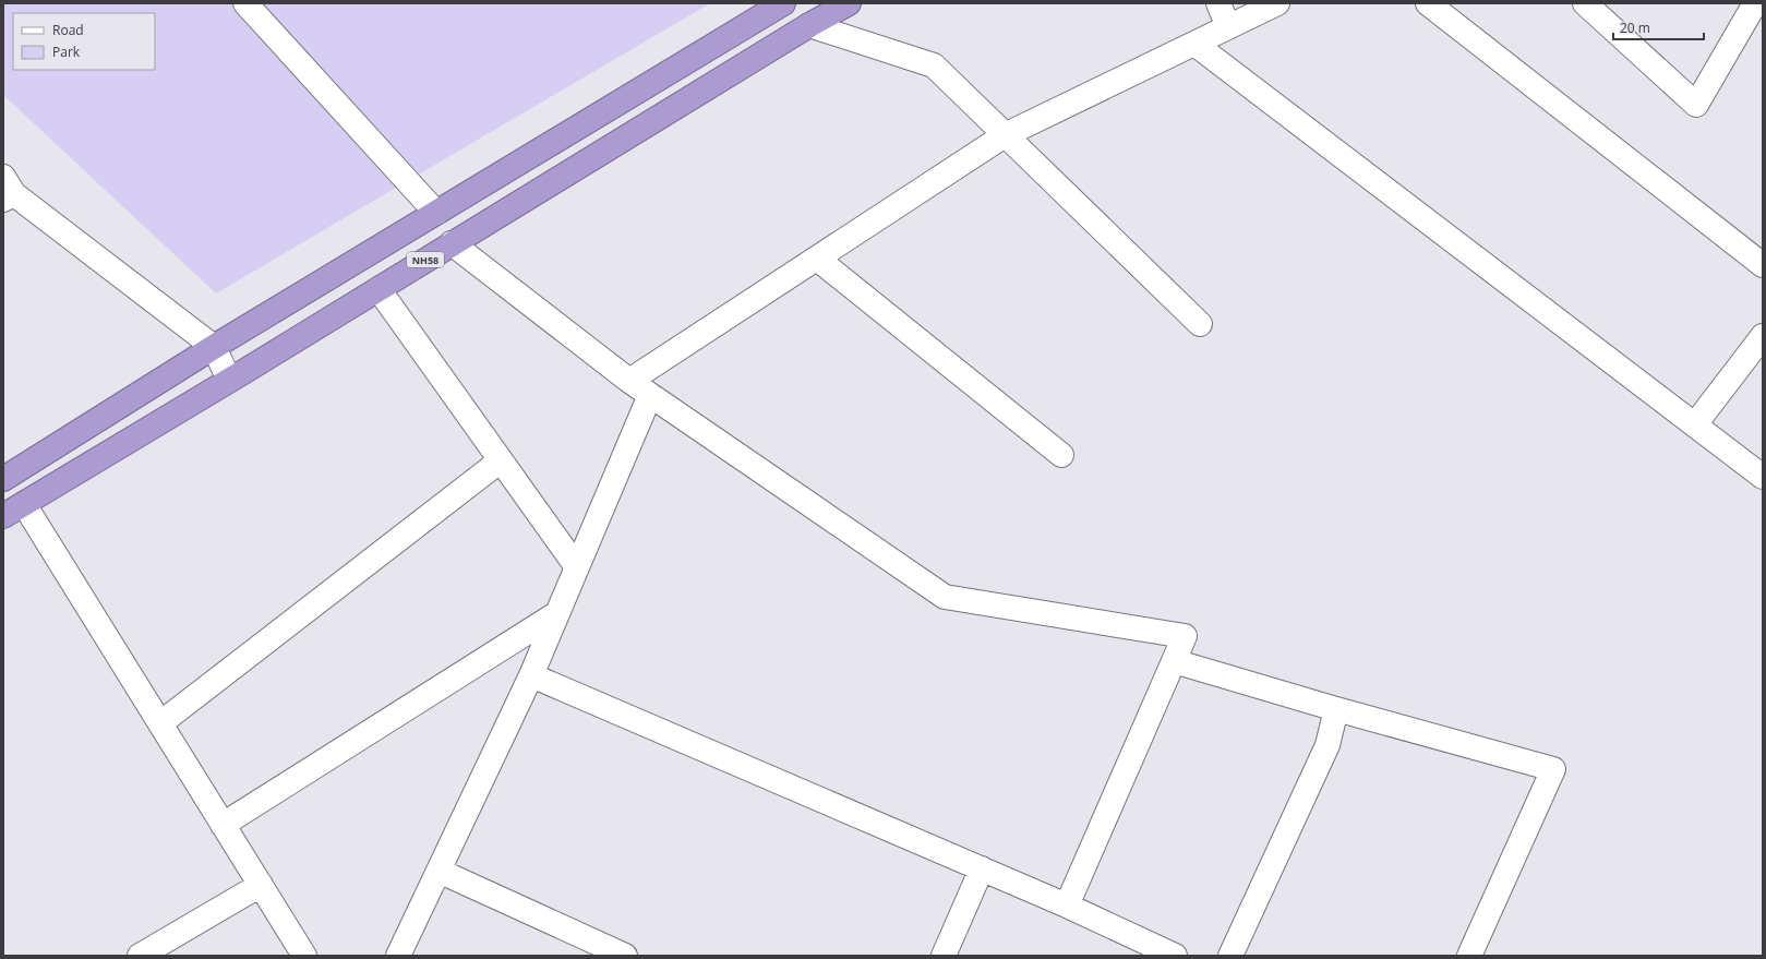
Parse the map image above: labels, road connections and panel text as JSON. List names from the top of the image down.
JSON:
{
  "streets": {
    "highway": ["NH58"]
  },
  "legend": ["Road", "Park"],
  "scale_bar": "20 m"
}
